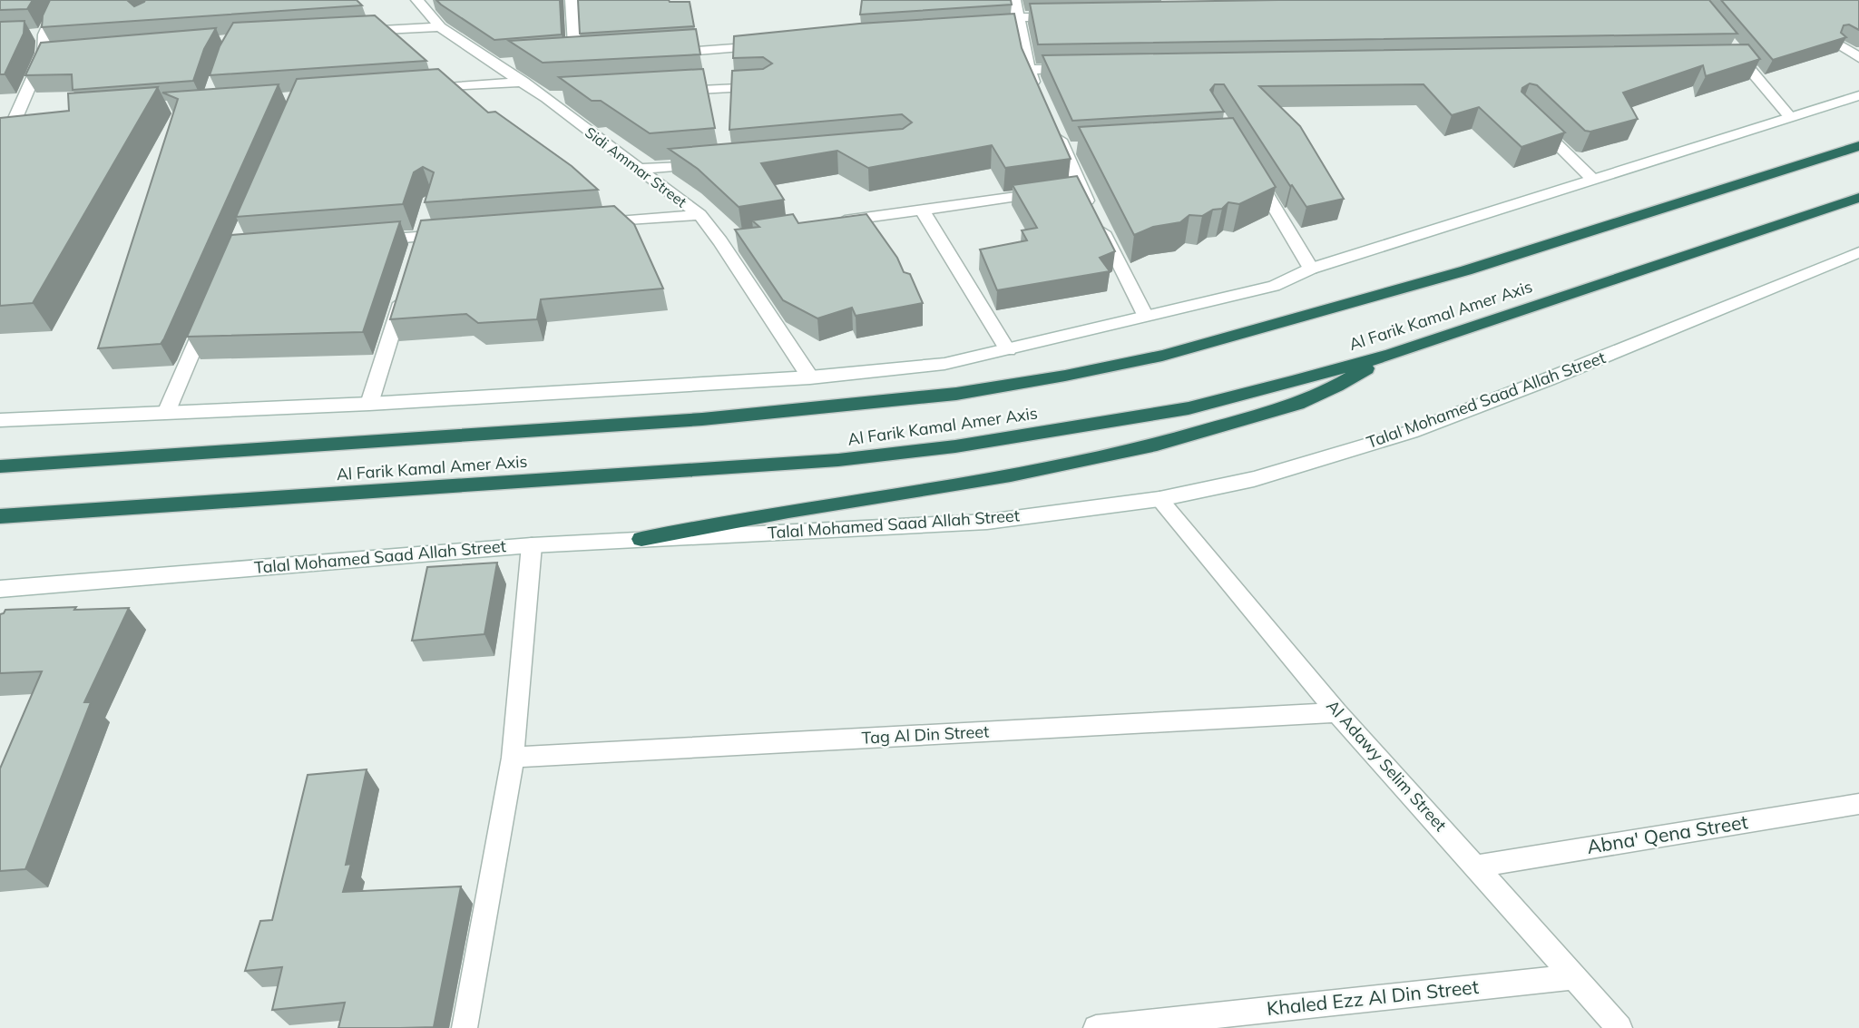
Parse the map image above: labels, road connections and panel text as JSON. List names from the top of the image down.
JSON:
{
  "streets": {
    "highway": ["Al Farik Kamal Amer Axis"],
    "street": [
      "Sidi Ammar Street",
      "Talal Mohamed Saad Allah Street",
      "Tag Al Din Street",
      "Al Adawy Selim Street",
      "Abna' Qena Street",
      "Khaled Ezz Al Din Street"
    ]
  },
  "crossings": [
    ["Talal Mohamed Saad Allah Street", "Al Adawy Selim Street"],
    ["Tag Al Din Street", "Al Adawy Selim Street"],
    ["Al Adawy Selim Street", "Abna' Qena Street"],
    ["Al Adawy Selim Street", "Khaled Ezz Al Din Street"]
  ]
}
